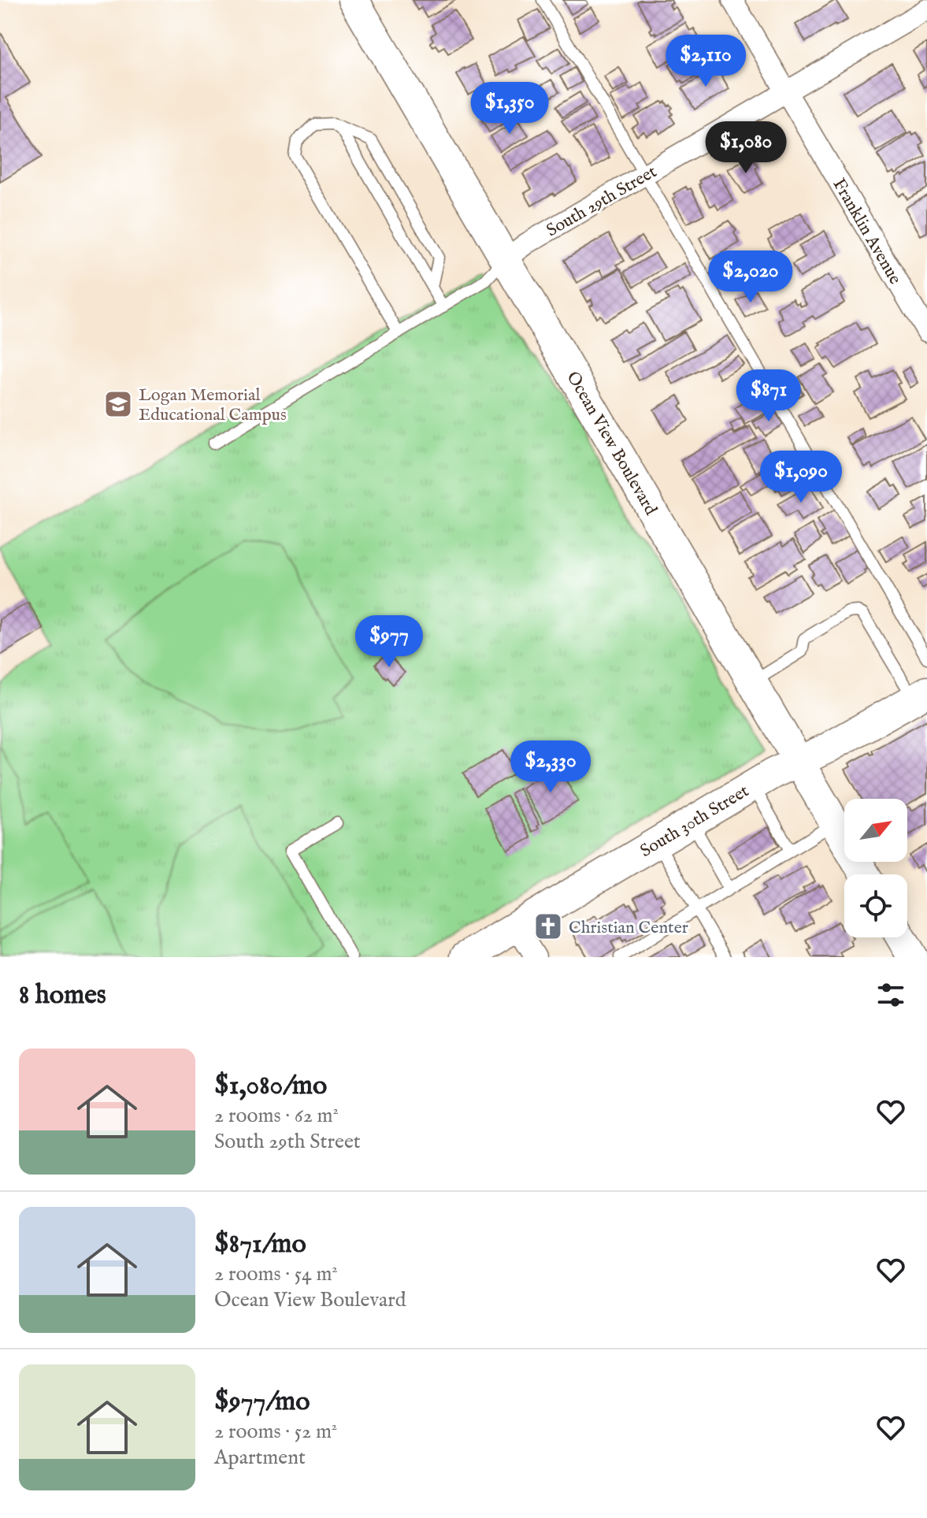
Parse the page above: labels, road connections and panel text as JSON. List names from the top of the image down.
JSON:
{
  "streets": {
    "main road": ["Ocean View Boulevard", "South 30th Street"],
    "street": ["South 29th Street", "Franklin Avenue"]
  },
  "crossings": [
    ["South 29th Street", "Franklin Avenue"],
    ["South 29th Street", "Ocean View Boulevard"],
    ["Ocean View Boulevard", "South 30th Street"]
  ],
  "places": {
    "school or university": ["Logan Memorial Educational Campus"],
    "church": ["Christian Center"]
  },
  "north": "top right",
  "page": {
    "price": [
      "$2,110",
      "$1,350",
      "$1,080",
      "$2,020",
      "$871",
      "$1,090",
      "$977",
      "$2,330"
    ],
    "heading": "8 homes",
    "list": [
      {
        "name": "$1,080/mo",
        "note": "2 rooms · 62 m² · South 29th Street"
      },
      {
        "name": "$871/mo",
        "note": "2 rooms · 54 m² · Ocean View Boulevard"
      },
      {
        "name": "$977/mo",
        "note": "2 rooms · 52 m² · Apartment"
      }
    ]
  }
}
